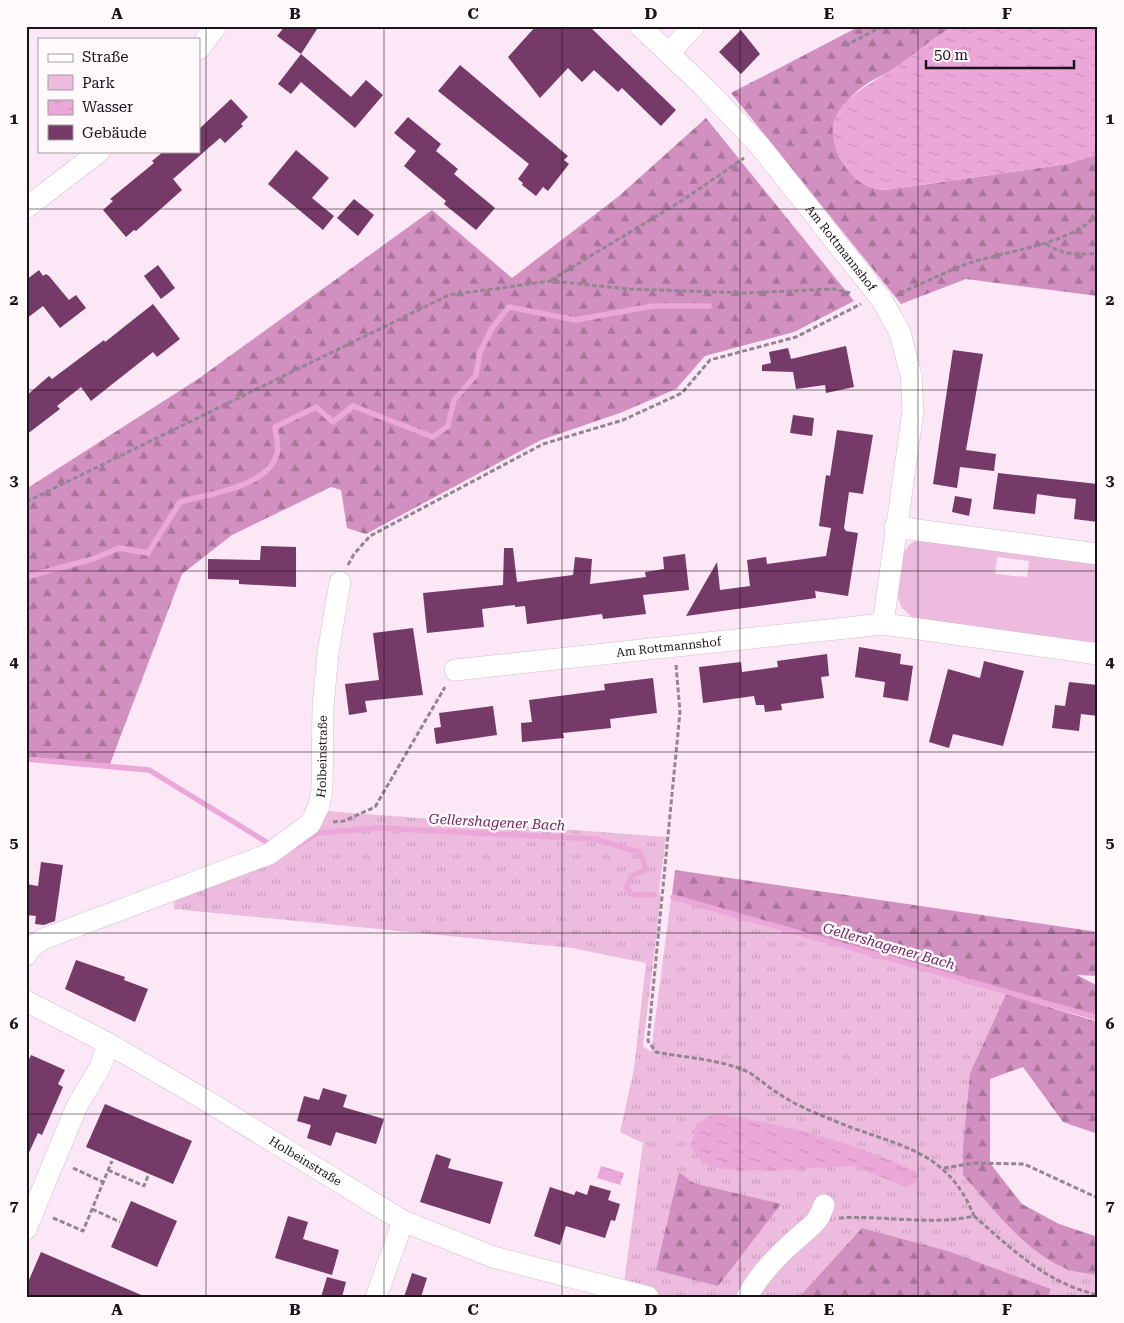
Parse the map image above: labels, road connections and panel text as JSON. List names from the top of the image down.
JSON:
{
  "streets": {
    "street": ["Am Rottmannshof", "Holbeinstraße"]
  },
  "water": ["Gellershagener Bach"],
  "legend": [
    "Straße",
    "Park",
    "Wasser",
    "Gebäude"
  ],
  "scale_bar": "50 m",
  "grid": {
    "columns": [
      "A",
      "B",
      "C",
      "D",
      "E",
      "F"
    ],
    "rows": [
      "1",
      "2",
      "3",
      "4",
      "5",
      "6",
      "7"
    ]
  }
}
